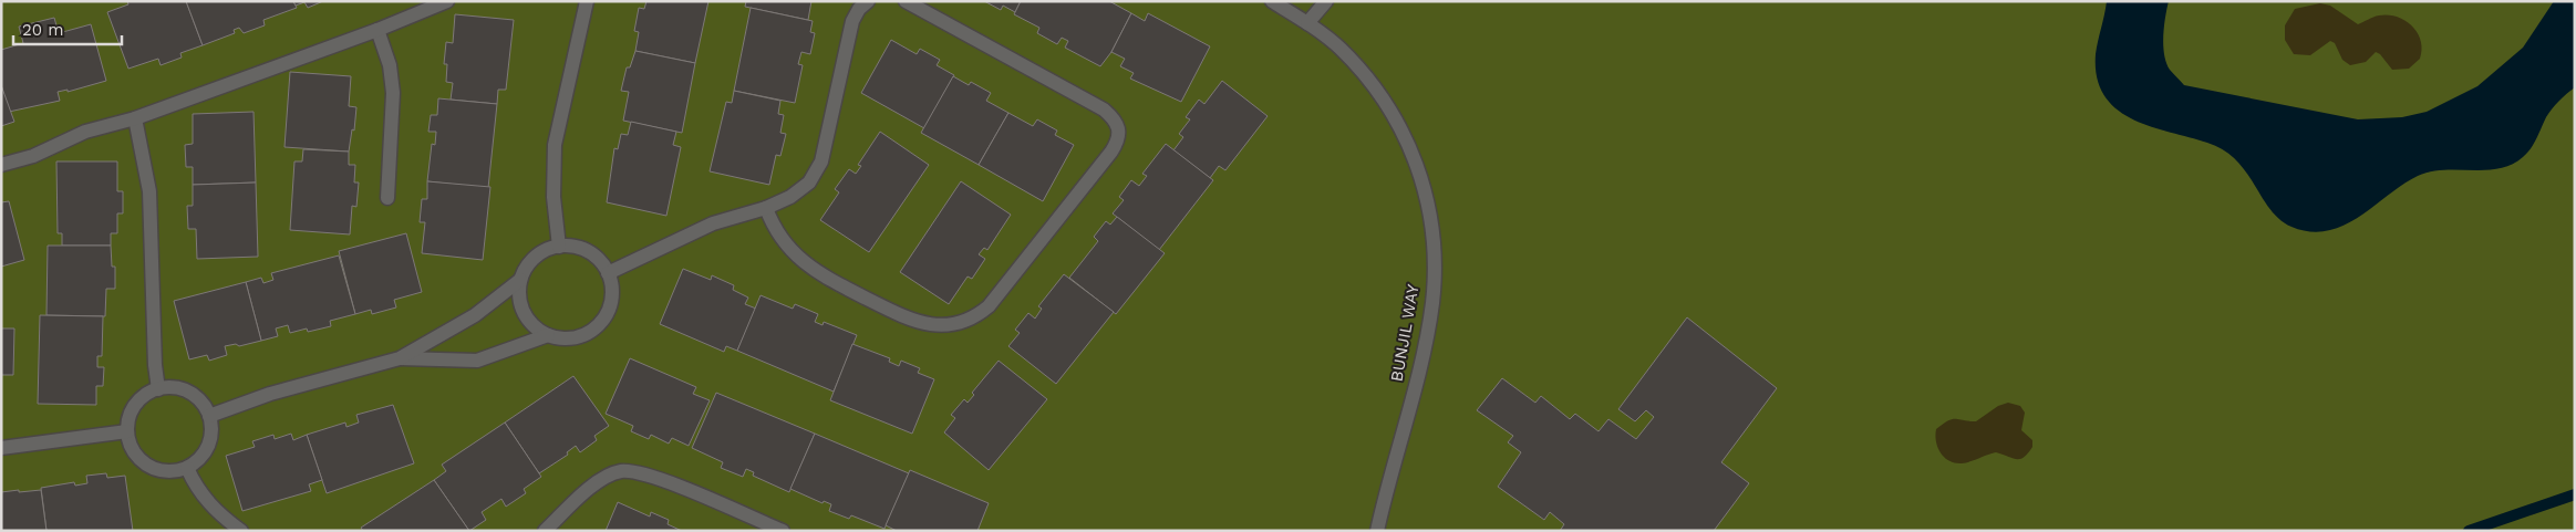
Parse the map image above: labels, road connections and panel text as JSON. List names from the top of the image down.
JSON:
{
  "streets": {
    "street": ["BUNJIL WAY"]
  },
  "scale_bar": "20 m"
}
